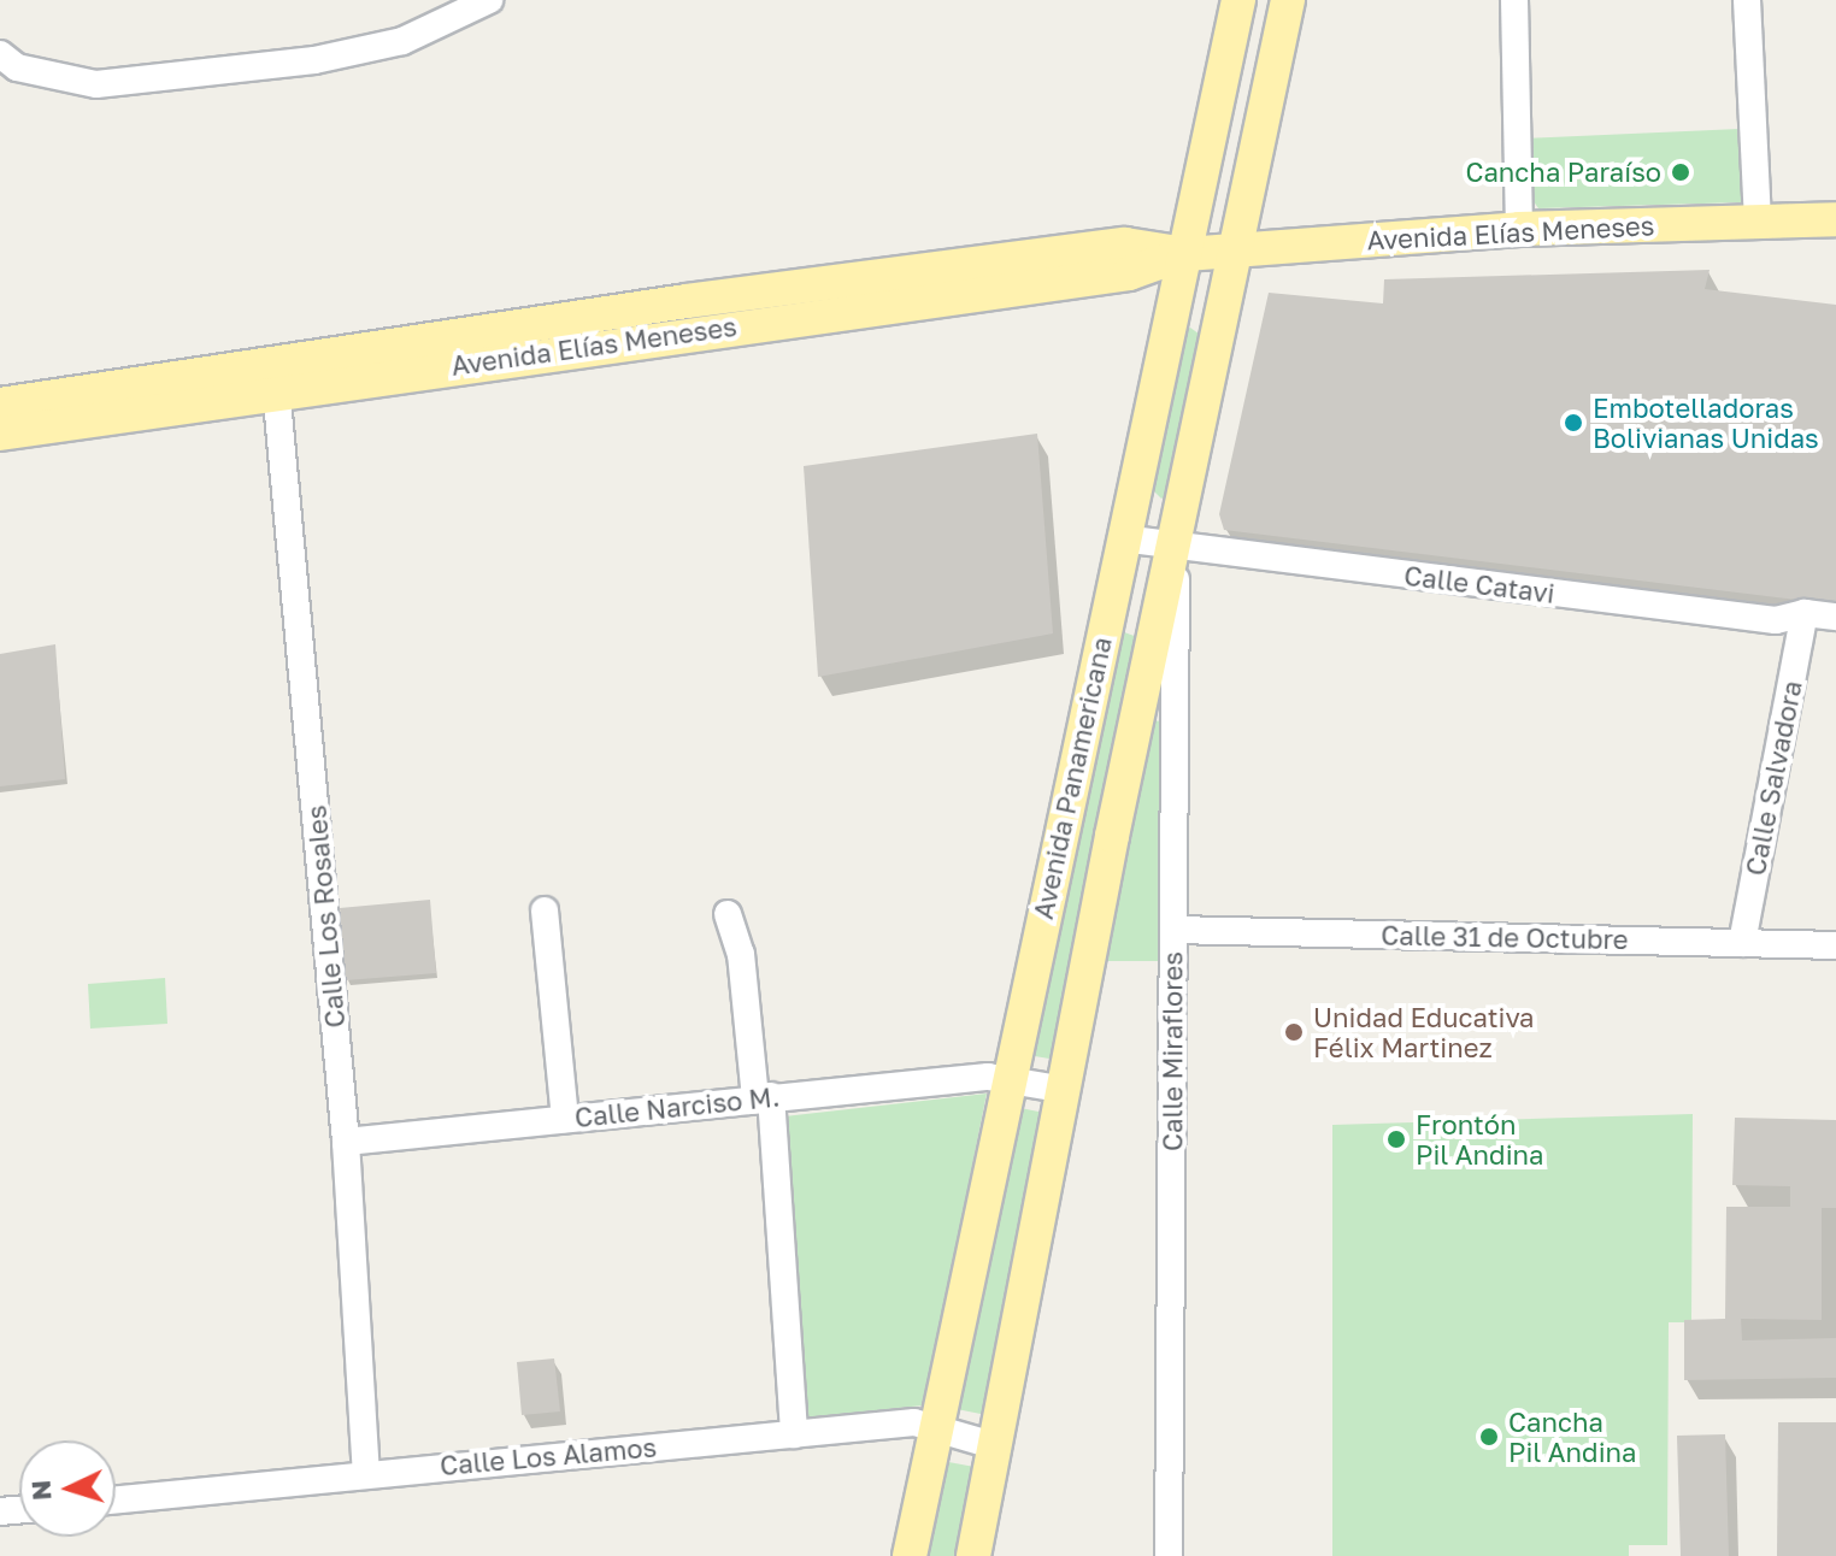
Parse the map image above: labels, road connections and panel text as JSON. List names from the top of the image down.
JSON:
{
  "streets": {
    "main road": ["Avenida Elías Meneses", "Avenida Panamericana"],
    "street": [
      "Calle Catavi",
      "Calle Salvadora",
      "Calle Los Rosales",
      "Calle 31 de Octubre",
      "Calle Miraflores",
      "Calle Narciso M.",
      "Calle Los Alamos"
    ]
  },
  "crossings": [
    ["Avenida Elías Meneses", "Avenida Panamericana"],
    ["Avenida Elías Meneses", "Calle Los Rosales"],
    ["Calle Catavi", "Avenida Panamericana"],
    ["Calle Catavi", "Calle Salvadora"],
    ["Calle Catavi", "Calle Miraflores"],
    ["Avenida Panamericana", "Calle Miraflores"],
    ["Avenida Panamericana", "Calle Narciso M."],
    ["Avenida Panamericana", "Calle Los Alamos"],
    ["Calle Salvadora", "Calle 31 de Octubre"],
    ["Calle Los Rosales", "Calle Narciso M."],
    ["Calle Los Rosales", "Calle Los Alamos"],
    ["Calle 31 de Octubre", "Calle Miraflores"]
  ],
  "places": [
    "Cancha Paraíso",
    "Embotelladoras Bolivianas Unidas",
    "Unidad Educativa Félix Martinez",
    "Frontón Pil Andina",
    "Cancha Pil Andina"
  ],
  "north": "left"
}
